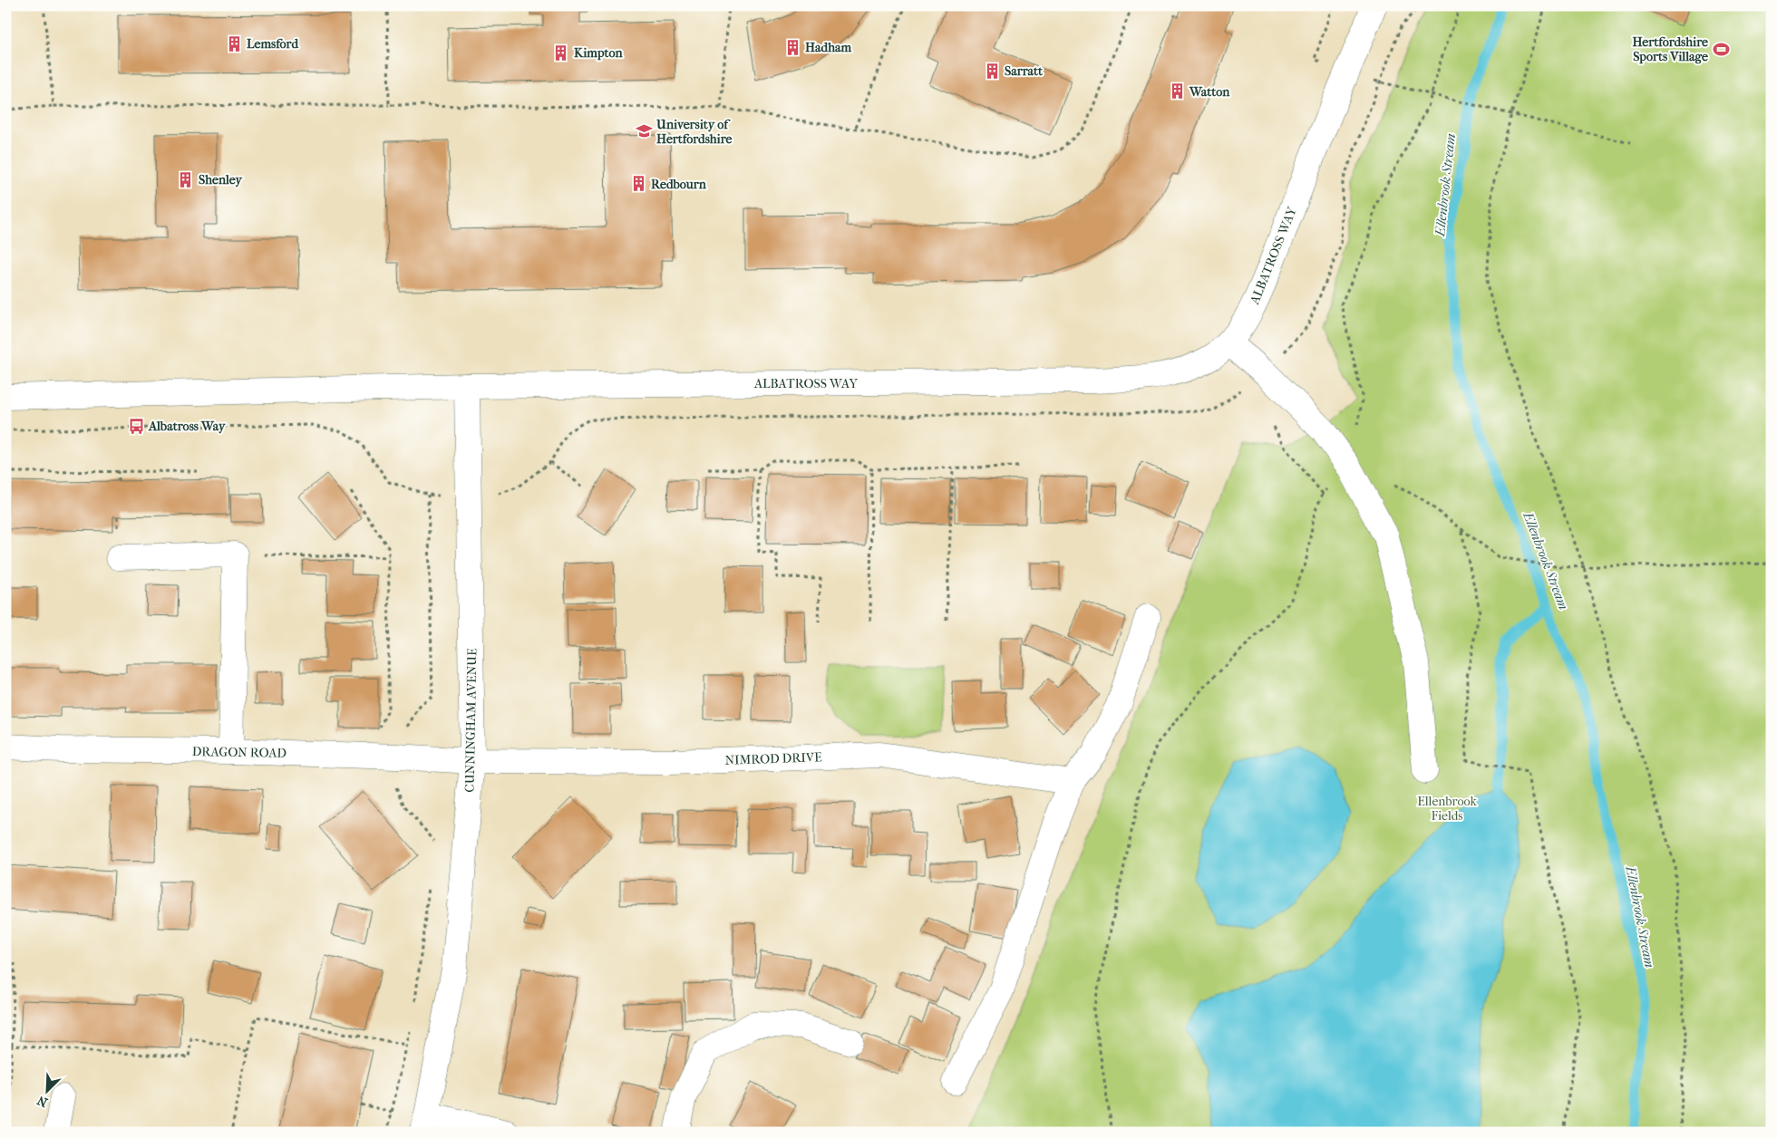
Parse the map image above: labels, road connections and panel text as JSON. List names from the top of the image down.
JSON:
{
  "streets": {
    "street": [
      "ALBATROSS WAY",
      "CUNNINGHAM AVENUE",
      "DRAGON ROAD",
      "NIMROD DRIVE"
    ]
  },
  "crossings": [
    ["ALBATROSS WAY", "CUNNINGHAM AVENUE"],
    ["CUNNINGHAM AVENUE", "DRAGON ROAD"],
    ["CUNNINGHAM AVENUE", "NIMROD DRIVE"],
    ["DRAGON ROAD", "NIMROD DRIVE"]
  ],
  "water": ["Ellenbrook Stream"],
  "parks": ["Ellenbrook Fields"],
  "places": {
    "building": [
      "Lemsford",
      "Hadham",
      "Kimpton",
      "Sarratt",
      "Watton",
      "Shenley",
      "Redbourn"
    ],
    "sports": ["Hertfordshire Sports Village"],
    "school or university": ["University of Hertfordshire"],
    "bus stop": ["Albatross Way"]
  },
  "north": "bottom left"
}
